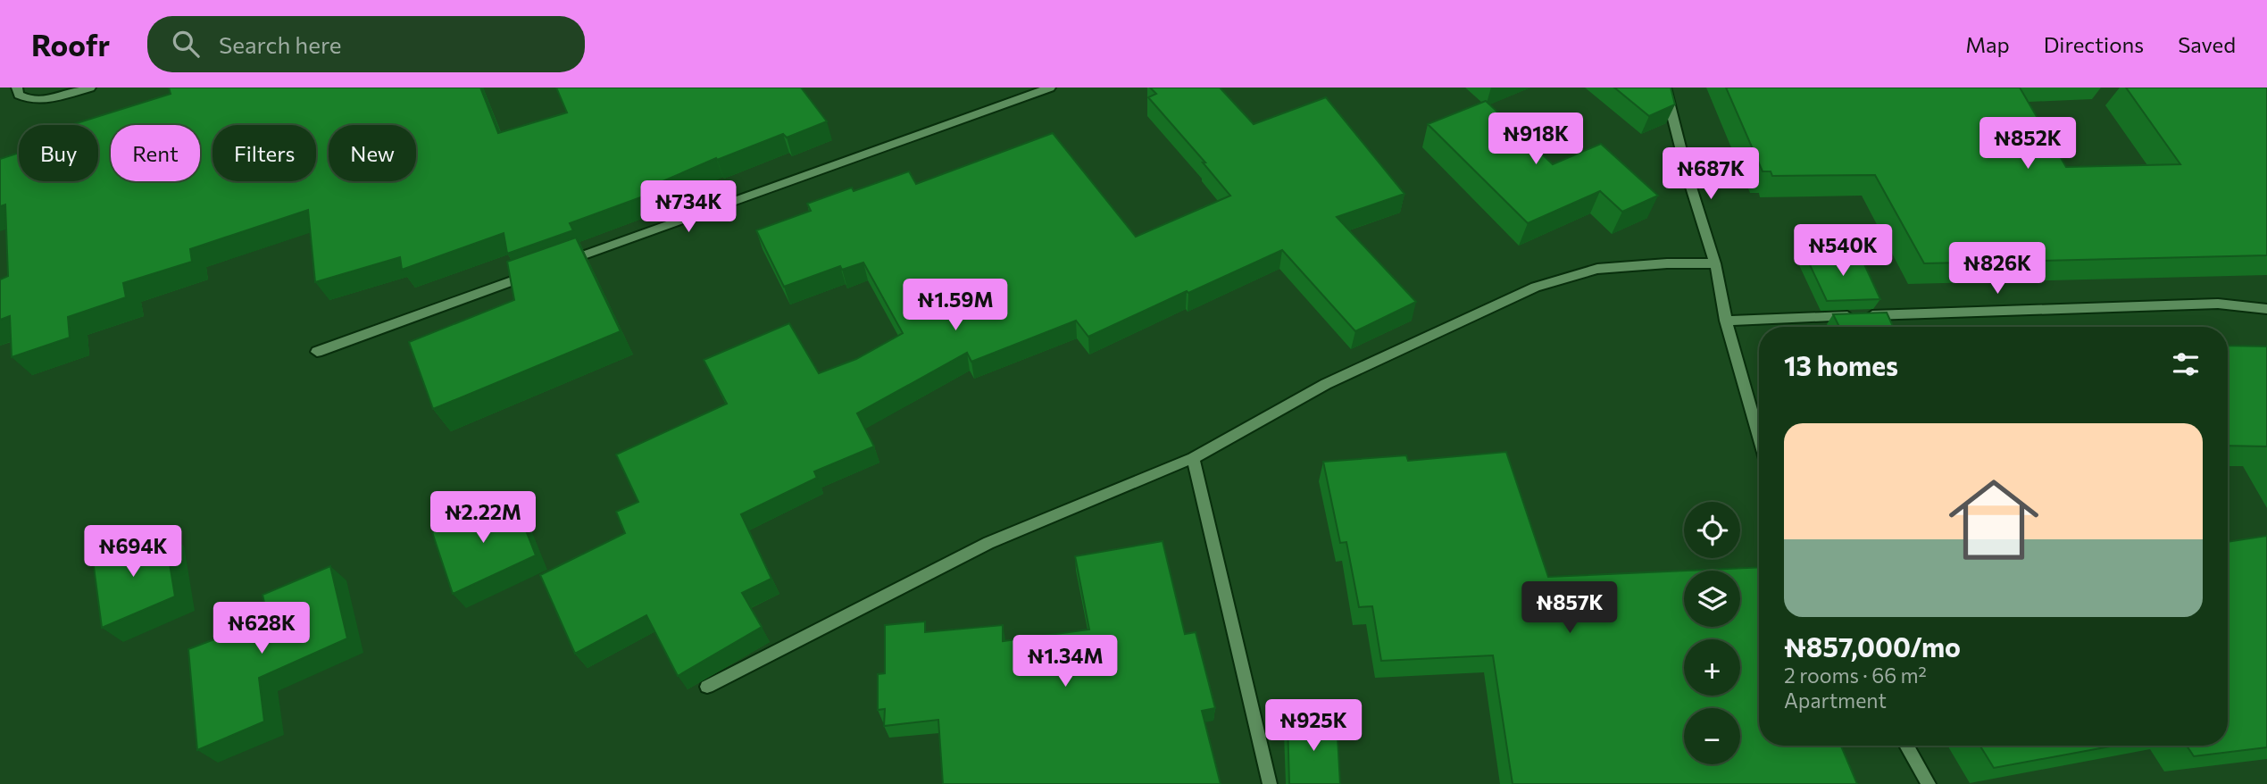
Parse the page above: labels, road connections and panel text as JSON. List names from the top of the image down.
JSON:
{
  "page": {
    "header": "Roofr",
    "search": "Search here",
    "nav": ["Map", "Directions", "Saved"],
    "price": [
      "₦918K",
      "₦852K",
      "₦687K",
      "₦734K",
      "₦540K",
      "₦826K",
      "₦1.59M",
      "₦2.22M",
      "₦694K",
      "₦857K",
      "₦628K",
      "₦1.34M",
      "₦925K"
    ],
    "chip": [
      "Buy",
      "Rent",
      "Filters",
      "New"
    ],
    "heading": "13 homes",
    "list": [
      {
        "name": "₦857,000/mo",
        "note": "2 rooms · 66 m² · Apartment"
      }
    ],
    "map_buttons": ["+", "−"]
  }
}
